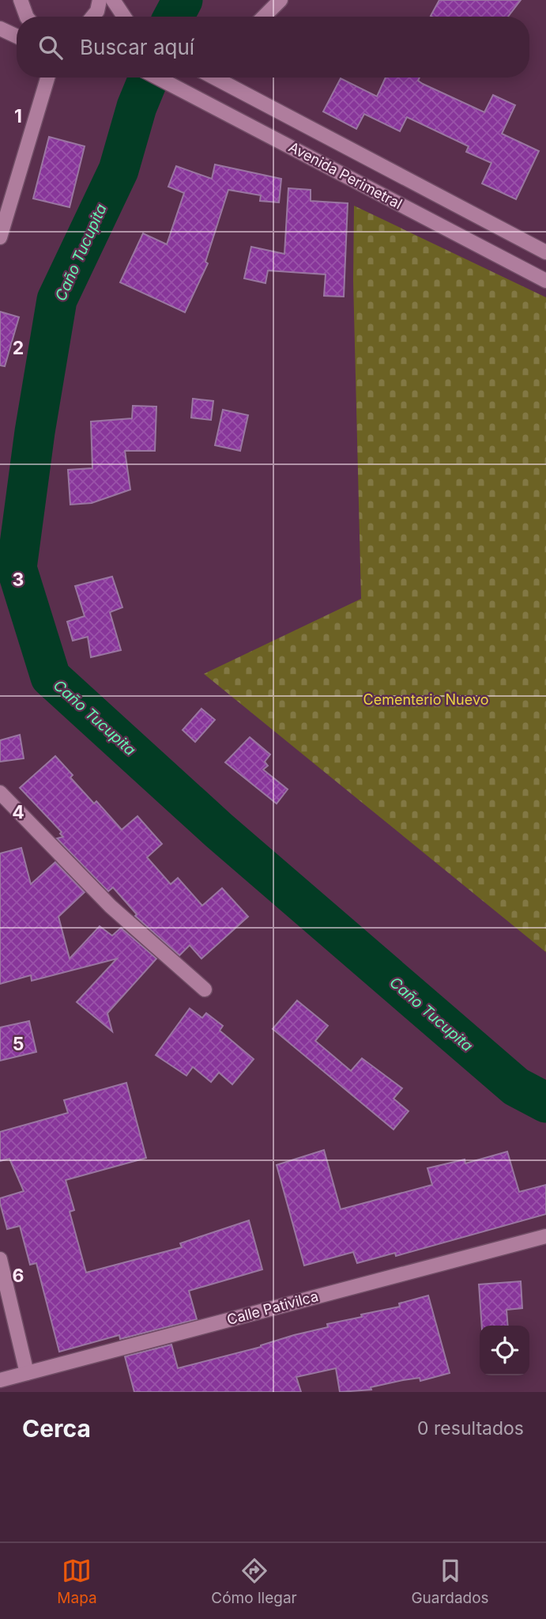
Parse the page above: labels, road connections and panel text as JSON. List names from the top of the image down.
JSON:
{
  "streets": {
    "street": ["Avenida Perimetral", "Calle Pativilca"]
  },
  "water": ["Caño Tucupita"],
  "parks": ["Cementerio Nuevo"],
  "page": {
    "search": "Buscar aquí",
    "heading": ["Cerca", "0 resultados"],
    "nav": ["Mapa", "Cómo llegar", "Guardados"]
  },
  "grid": {
    "rows": [
      "1",
      "2",
      "3",
      "4",
      "5",
      "6"
    ]
  }
}
